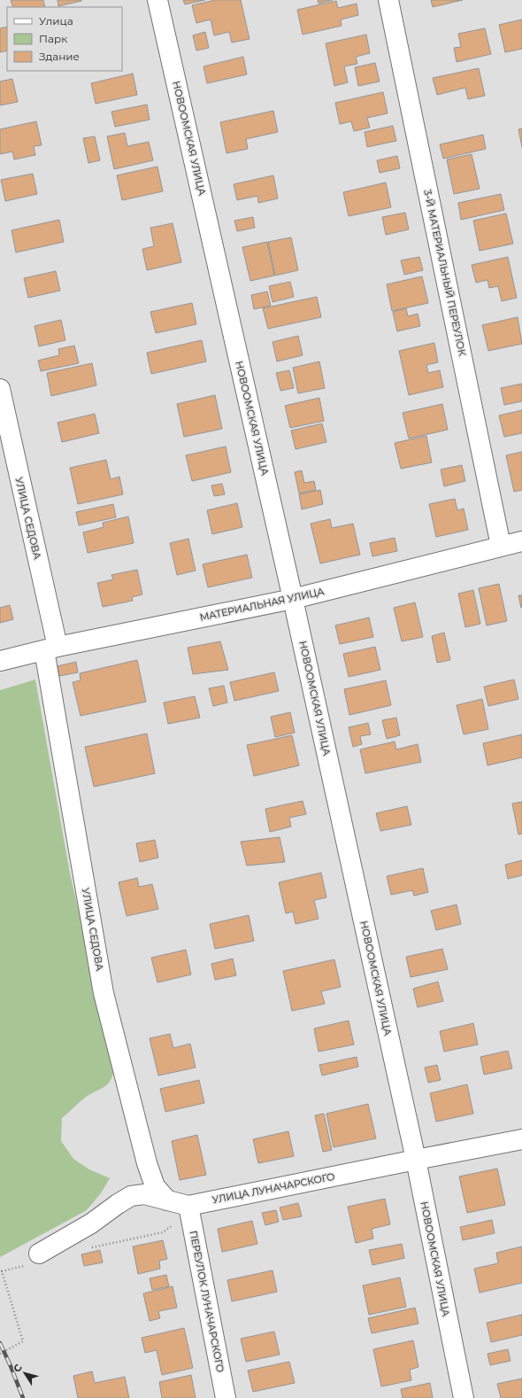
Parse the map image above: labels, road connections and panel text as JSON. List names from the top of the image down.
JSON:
{
  "streets": {
    "street": [
      "НОВООМСКАЯ УЛИЦА",
      "3-Й МАТЕРИАЛЬНЫЙ ПЕРЕУЛОК",
      "УЛИЦА СЕДОВА",
      "МАТЕРИАЛЬНАЯ УЛИЦА",
      "УЛИЦА ЛУНАЧАРСКОГО",
      "ПЕРЕУЛОК ЛУНАЧАРСКОГО"
    ]
  },
  "crossings": [
    ["НОВООМСКАЯ УЛИЦА", "МАТЕРИАЛЬНАЯ УЛИЦА"],
    ["НОВООМСКАЯ УЛИЦА", "УЛИЦА ЛУНАЧАРСКОГО"],
    ["3-Й МАТЕРИАЛЬНЫЙ ПЕРЕУЛОК", "МАТЕРИАЛЬНАЯ УЛИЦА"],
    ["УЛИЦА СЕДОВА", "МАТЕРИАЛЬНАЯ УЛИЦА"],
    ["УЛИЦА СЕДОВА", "УЛИЦА ЛУНАЧАРСКОГО"],
    ["УЛИЦА ЛУНАЧАРСКОГО", "ПЕРЕУЛОК ЛУНАЧАРСКОГО"]
  ],
  "legend": ["Улица", "Парк", "Здание"],
  "north": "top left"
}
